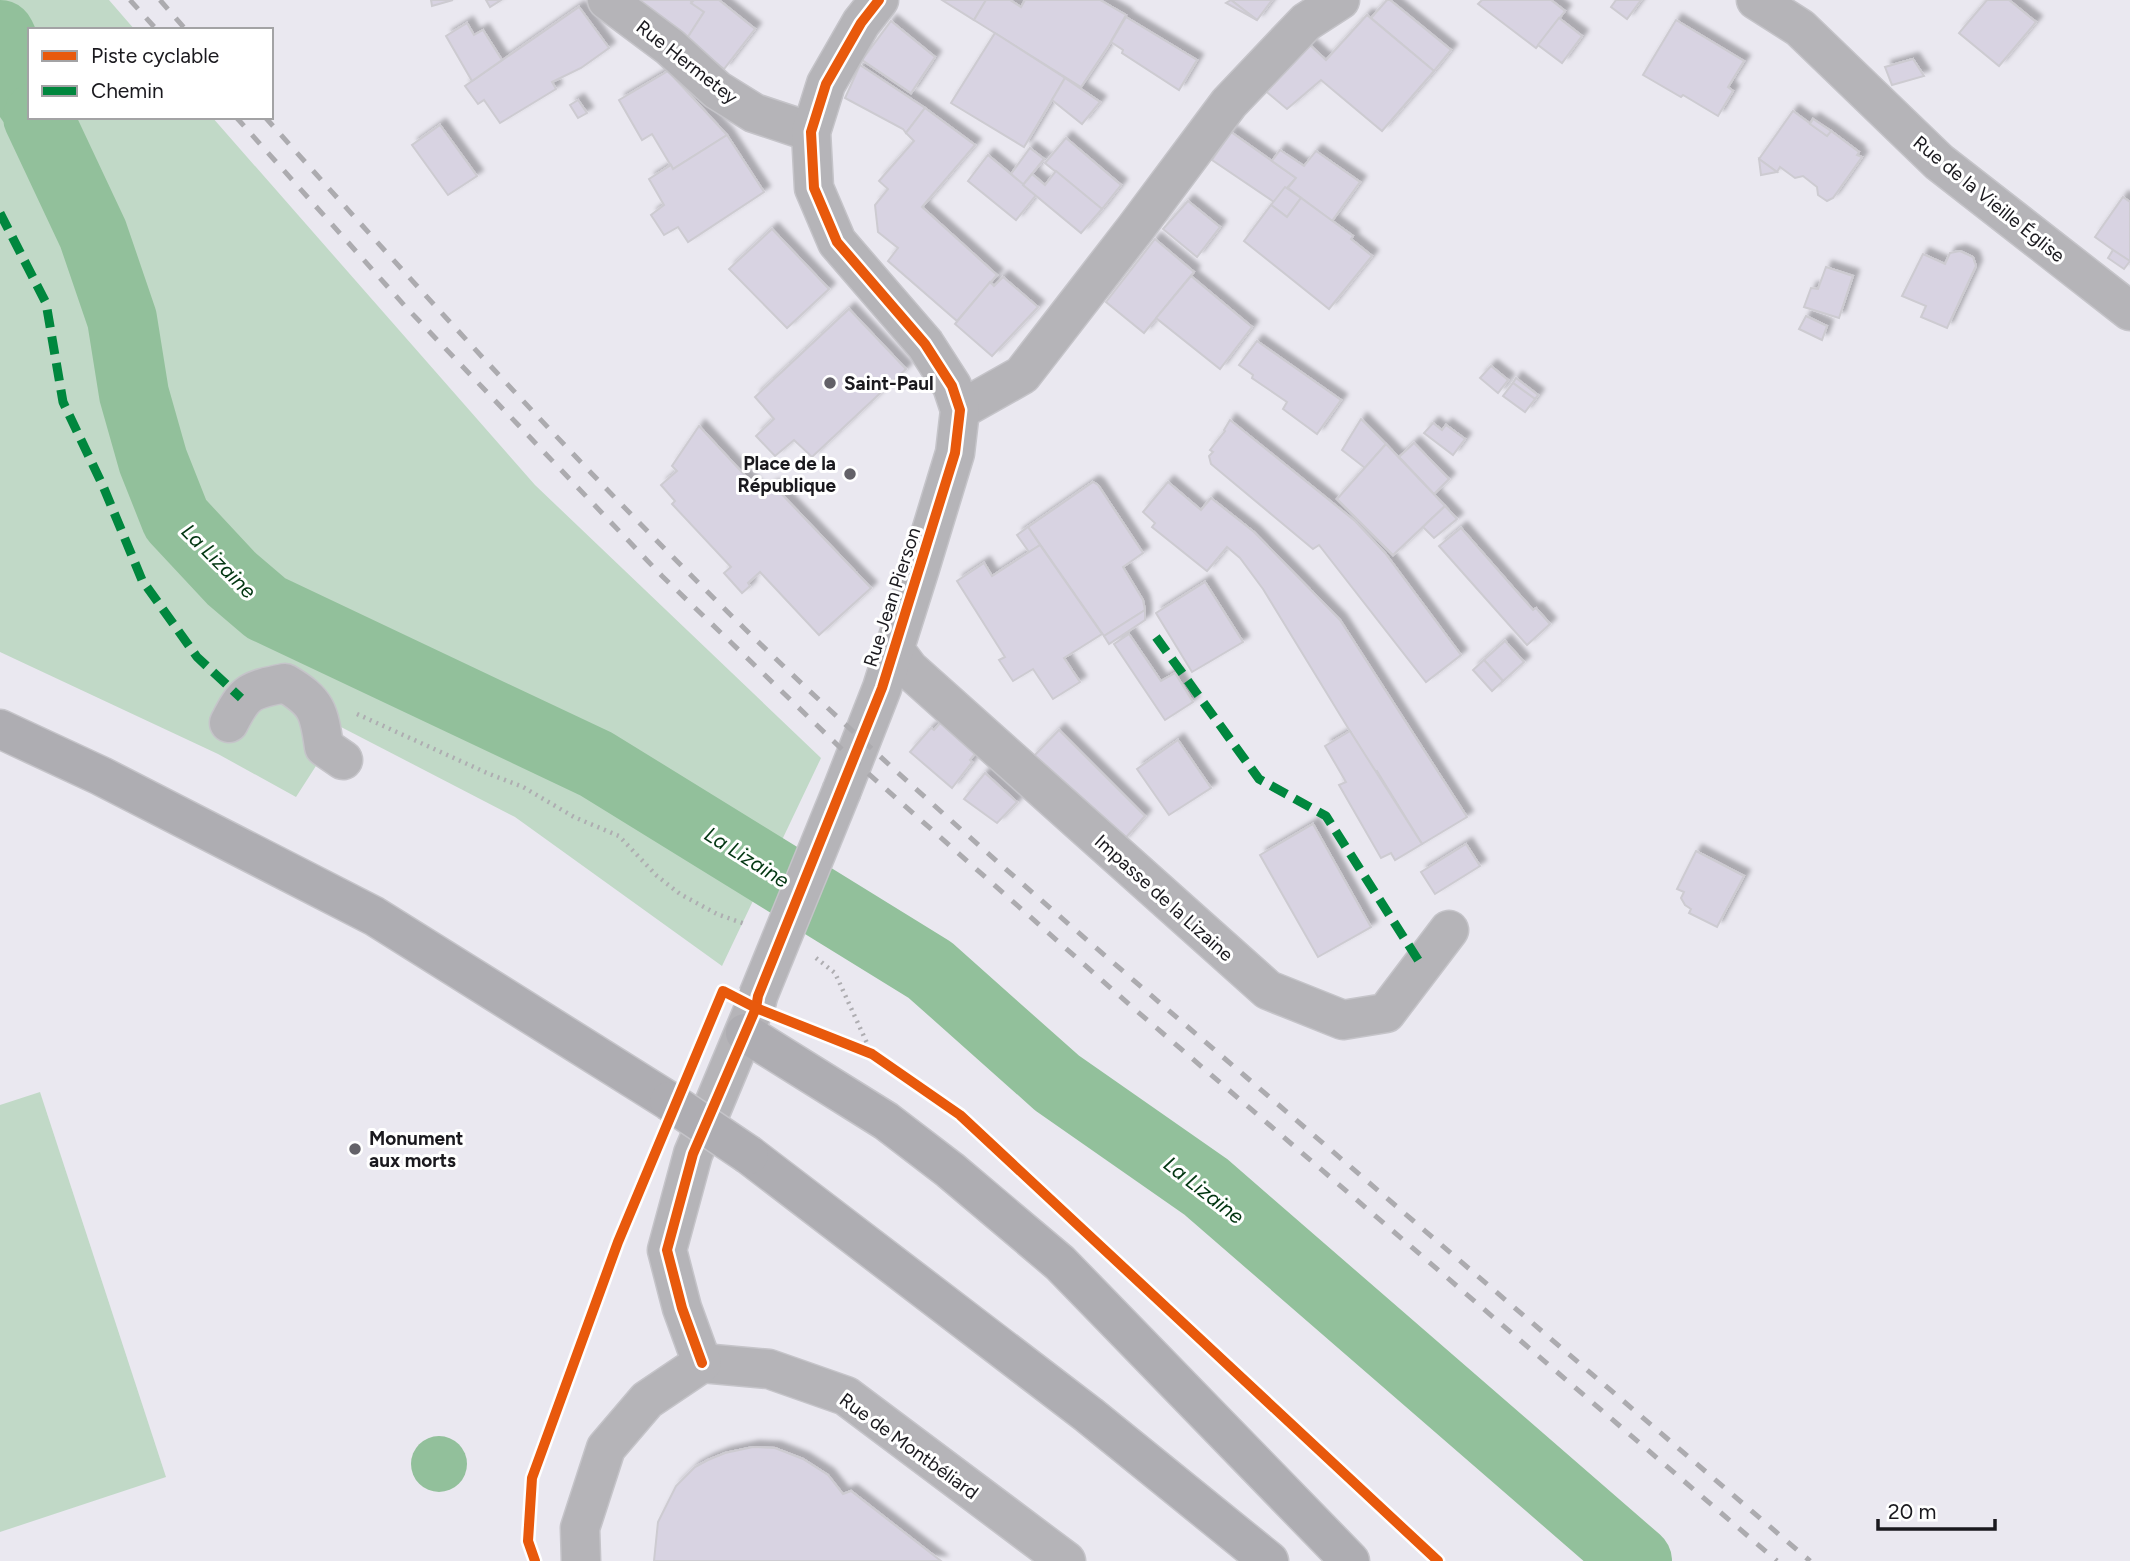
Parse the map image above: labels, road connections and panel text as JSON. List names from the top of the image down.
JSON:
{
  "streets": {
    "street": [
      "Rue Hermetey",
      "Rue de la Vieille Église",
      "Rue Jean Pierson",
      "Impasse de la Lizaine",
      "Rue de Montbéliard"
    ]
  },
  "crossings": [
    ["Rue Jean Pierson", "Impasse de la Lizaine"],
    ["Rue Jean Pierson", "Rue de Montbéliard"]
  ],
  "water": ["La Lizaine"],
  "places": ["Saint-Paul", "Place de la République", "Monument aux morts"],
  "legend": ["Piste cyclable", "Chemin"],
  "scale_bar": "20 m"
}
